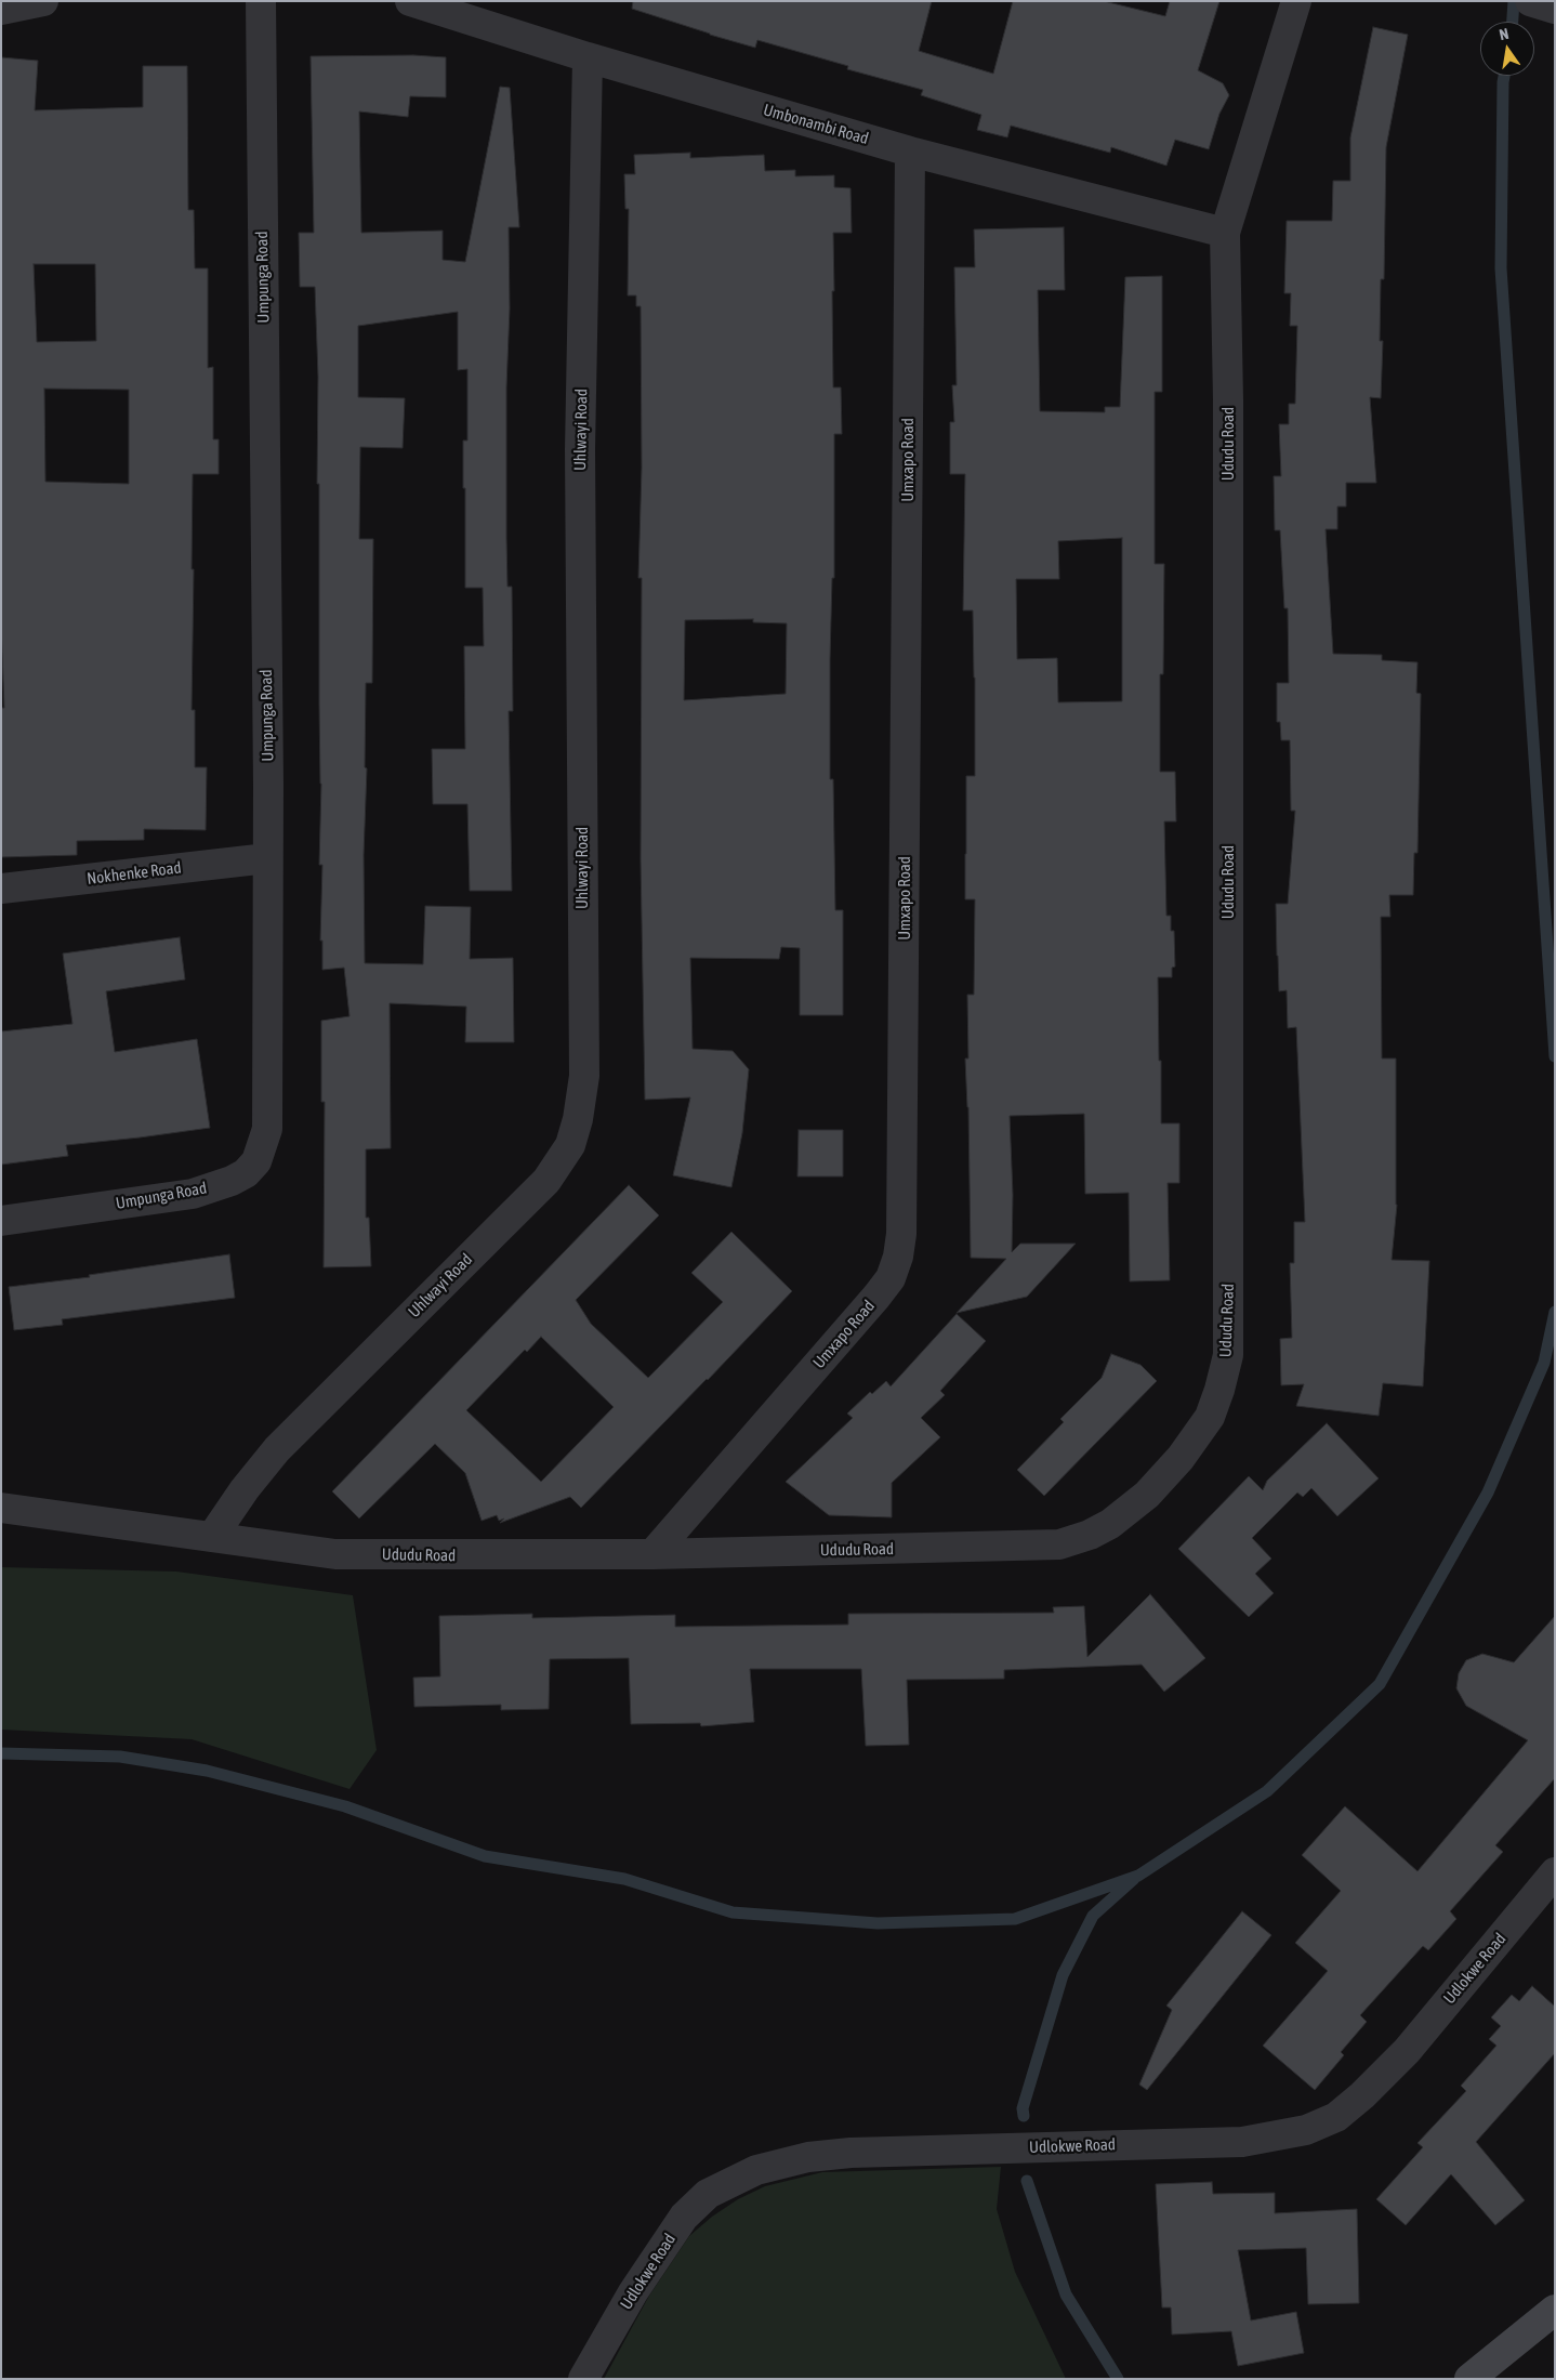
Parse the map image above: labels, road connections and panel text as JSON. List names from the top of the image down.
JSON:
{
  "streets": {
    "street": [
      "Umbonambi Road",
      "Umpunga Road",
      "Uhlwayi Road",
      "Ududu Road",
      "Umxapo Road",
      "Nokhenke Road",
      "Udlokwe Road"
    ]
  },
  "crossings": [
    ["Umbonambi Road", "Uhlwayi Road"],
    ["Umbonambi Road", "Ududu Road"],
    ["Umbonambi Road", "Umxapo Road"],
    ["Umpunga Road", "Nokhenke Road"],
    ["Uhlwayi Road", "Ududu Road"],
    ["Ududu Road", "Umxapo Road"]
  ],
  "north": "top"
}
